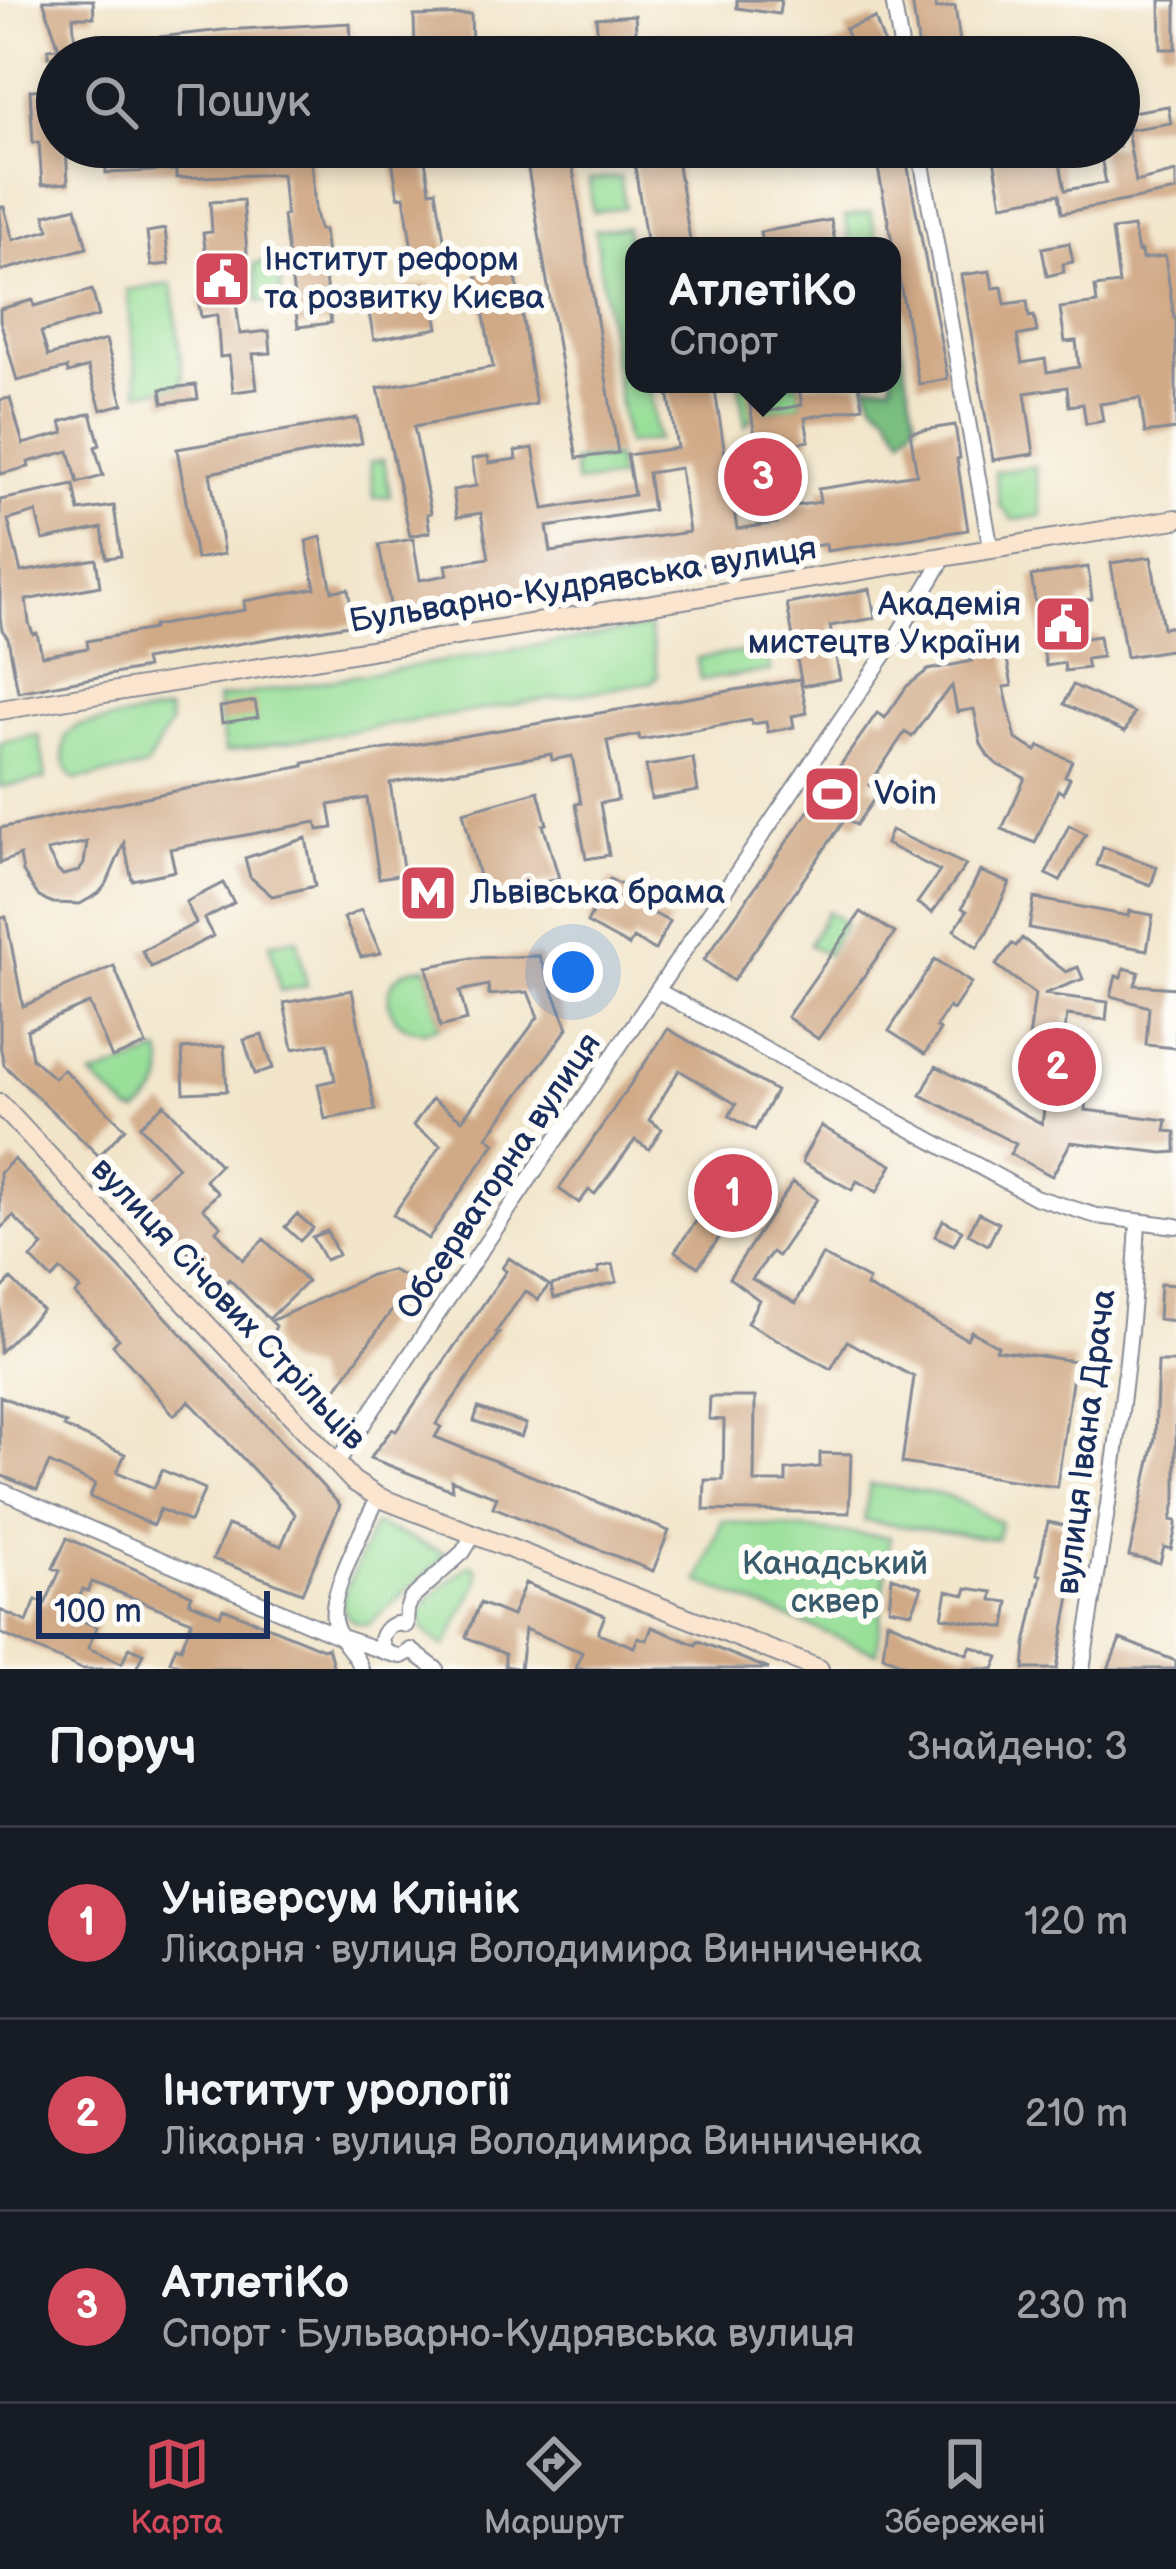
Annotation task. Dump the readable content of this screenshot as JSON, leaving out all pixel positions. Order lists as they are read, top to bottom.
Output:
{
  "streets": {
    "main road": ["Бульварно-Кудрявська вулиця", "вулиця Січових Стрільців"],
    "street": ["Обсерваторна вулиця", "вулиця Івана Драча"]
  },
  "crossings": [
    ["Бульварно-Кудрявська вулиця", "Обсерваторна вулиця"],
    ["Обсерваторна вулиця", "вулиця Січових Стрільців"]
  ],
  "parks": ["Канадський сквер"],
  "places": {
    "public building": ["Інститут реформ та розвитку Києва", "Академія мистецтв України"],
    "sports": ["Voin"],
    "metro station": ["Львівська брама"]
  },
  "scale_bar": "100 m",
  "page": {
    "search": "Пошук",
    "popup": ["АтлетіКо", "Спорт"],
    "pins": ["3", "2", "1"],
    "scale": "100 m",
    "heading": ["Поруч", "Знайдено: 3"],
    "list": [
      {
        "mark": "1",
        "name": "Універсум Клінік",
        "note": "Лікарня · вулиця Володимира Винниченка",
        "value": "120 m"
      },
      {
        "mark": "2",
        "name": "Інститут урології",
        "note": "Лікарня · вулиця Володимира Винниченка",
        "value": "210 m"
      },
      {
        "mark": "3",
        "name": "АтлетіКо",
        "note": "Спорт · Бульварно-Кудрявська вулиця",
        "value": "230 m"
      }
    ],
    "nav": ["Карта", "Маршрут", "Збережені"]
  }
}
